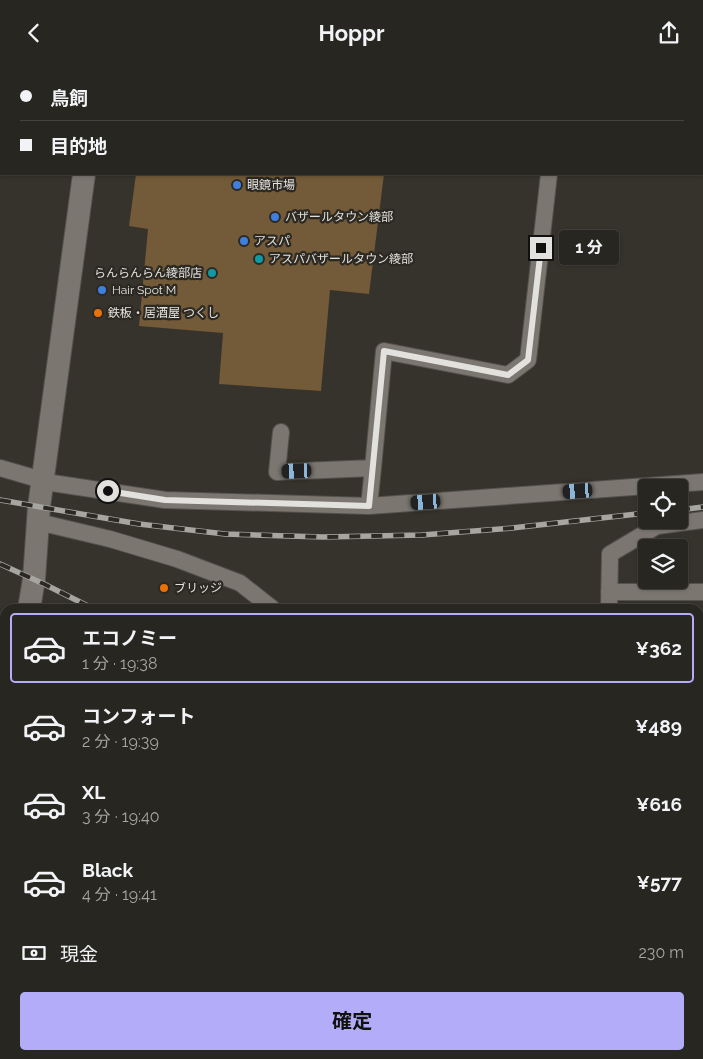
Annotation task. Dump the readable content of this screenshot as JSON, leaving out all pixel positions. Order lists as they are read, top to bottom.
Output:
{
  "places": [
    "眼鏡市場",
    "バザールタウン綾部",
    "アスパ",
    "アスパバザールタウン綾部",
    "らんらんらん綾部店",
    "Hair Spot M",
    "鉄板・居酒屋 つくし",
    "ブリッジ"
  ],
  "page": {
    "header": "Hoppr",
    "banner": ["鳥飼", "目的地"],
    "bubble": "1 分",
    "list": [
      {
        "name": "エコノミー",
        "note": "1 分 · 19:38",
        "value": "¥362"
      },
      {
        "name": "コンフォート",
        "note": "2 分 · 19:39",
        "value": "¥489"
      },
      {
        "name": "XL",
        "note": "3 分 · 19:40",
        "value": "¥616"
      },
      {
        "name": "Black",
        "note": "4 分 · 19:41",
        "value": "¥577"
      }
    ],
    "pay": ["現金", "230 m"],
    "buttons": "確定"
  }
}
